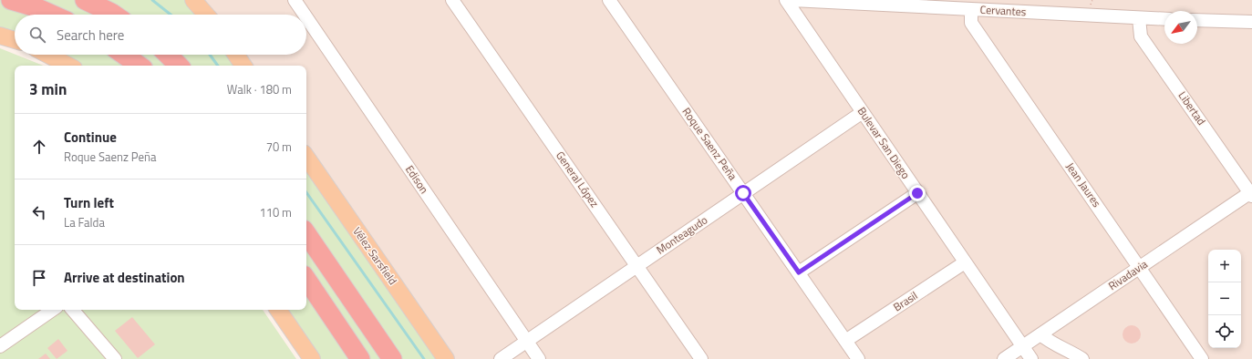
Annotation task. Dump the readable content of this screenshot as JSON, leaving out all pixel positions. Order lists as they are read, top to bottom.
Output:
{
  "streets": {
    "main road": ["Vélez Sarsfield"],
    "street": [
      "Cervantes",
      "Libertad",
      "Bulevar San Diego",
      "Roque Saenz Peña",
      "Edison",
      "General López",
      "Jean Jaures",
      "Monteagudo",
      "Rivadavia",
      "Brasil"
    ]
  },
  "crossings": [
    ["Cervantes", "Libertad"],
    ["Cervantes", "Jean Jaures"],
    ["Libertad", "Rivadavia"],
    ["Bulevar San Diego", "Monteagudo"],
    ["Bulevar San Diego", "Rivadavia"],
    ["Bulevar San Diego", "Brasil"],
    ["Roque Saenz Peña", "Monteagudo"],
    ["Roque Saenz Peña", "Brasil"],
    ["Edison", "Monteagudo"],
    ["General López", "Monteagudo"],
    ["Jean Jaures", "Rivadavia"]
  ],
  "north": "bottom left",
  "page": {
    "search": "Search here",
    "heading": ["3 min", "Walk · 180 m"],
    "list": [
      ["Continue", "Roque Saenz Peña", "70 m"],
      ["Turn left", "La Falda", "110 m"],
      "Arrive at destination"
    ],
    "map_buttons": ["+", "−"]
  }
}
